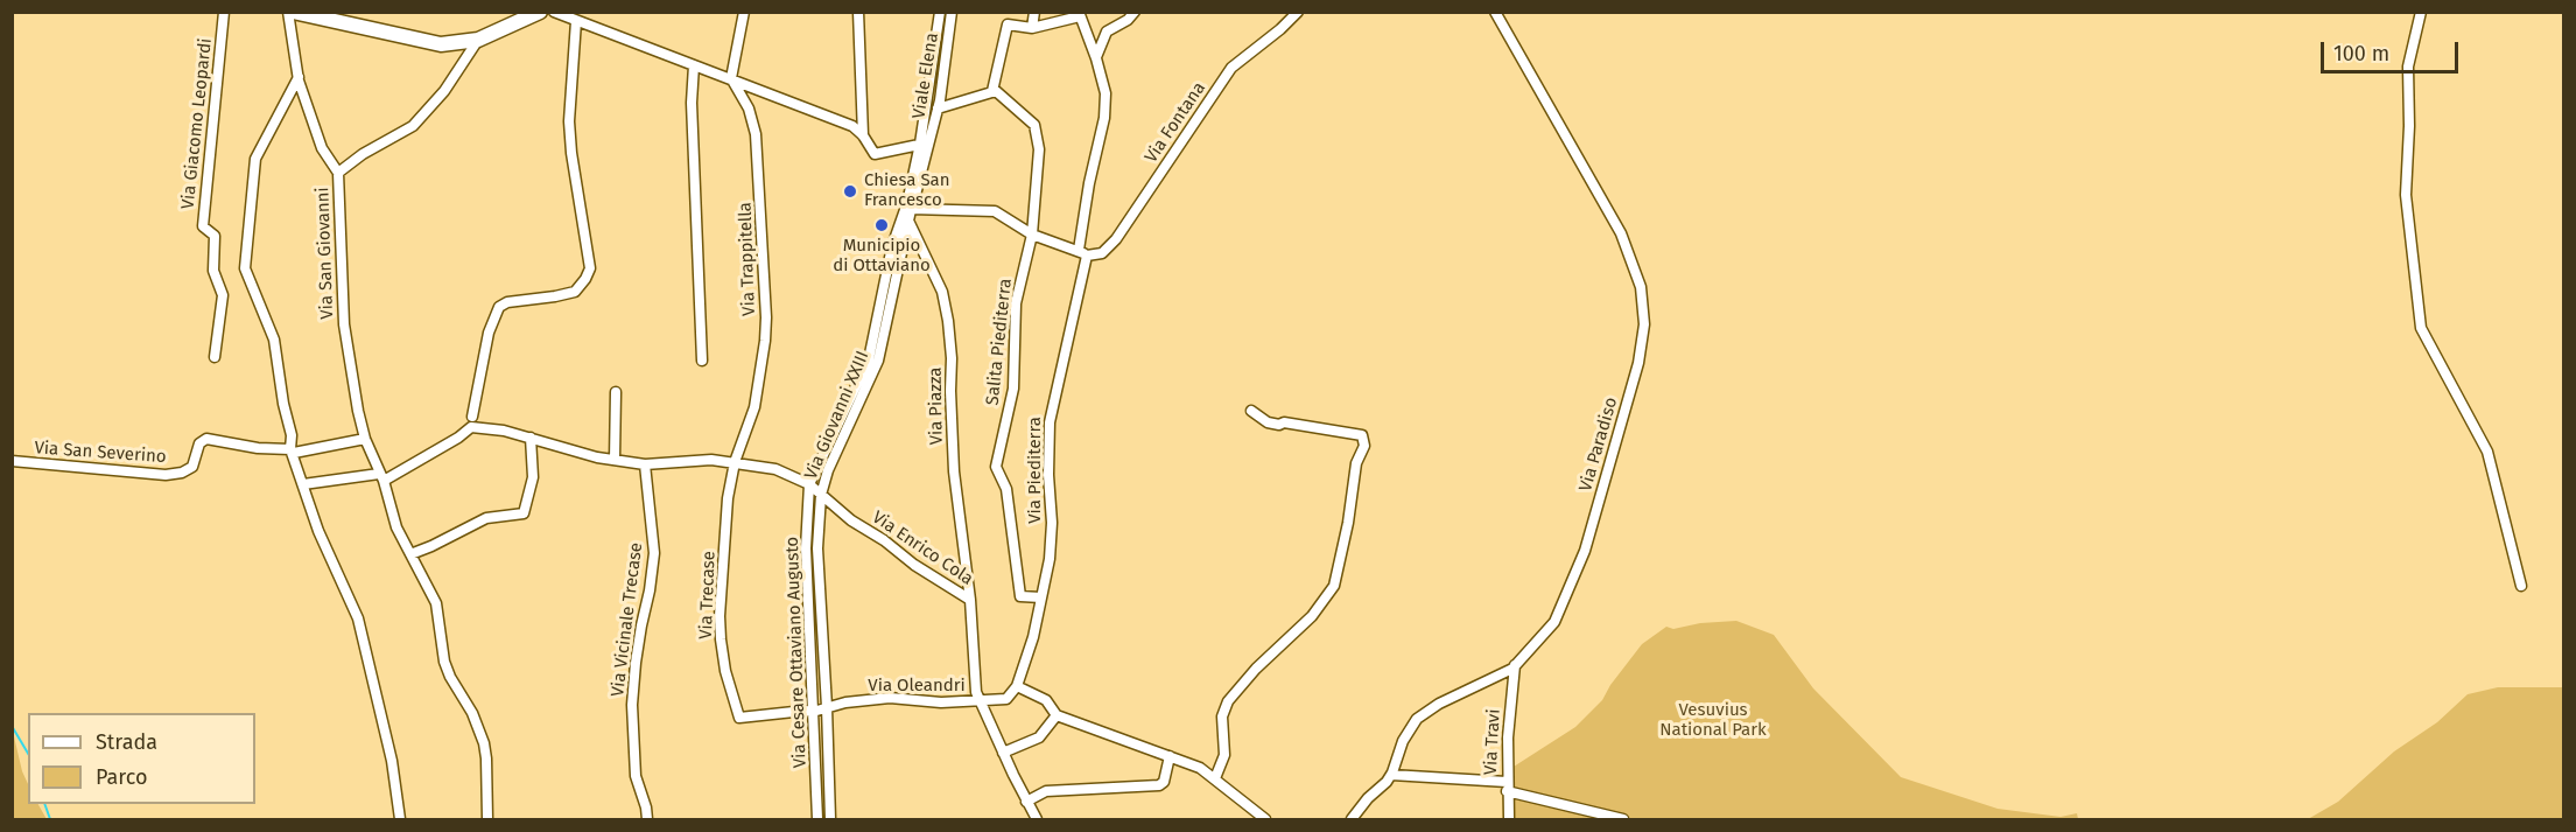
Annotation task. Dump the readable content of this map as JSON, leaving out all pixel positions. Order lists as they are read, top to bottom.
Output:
{
  "streets": {
    "street": [
      "Viale Elena",
      "Via Fontana",
      "Via Giacomo Leopardi",
      "Via San Giovanni",
      "Via Trappitella",
      "Salita Piediterra",
      "Via Piazza",
      "Via Giovanni XXIII",
      "Via Paradiso",
      "Via San Severino",
      "Via Piediterra",
      "Via Enrico Cola",
      "Via Trecase",
      "Via Vicinale Trecase",
      "Via Cesare Ottaviano Augusto",
      "Via Oleandri",
      "Via Travi"
    ]
  },
  "crossings": [
    ["Viale Elena", "Via Giovanni XXIII"],
    ["Via Fontana", "Via Piediterra"],
    ["Via San Giovanni", "Via Enrico Cola"],
    ["Via Trappitella", "Via Trecase"],
    ["Salita Piediterra", "Via Piediterra"],
    ["Via Piazza", "Via Giovanni XXIII"],
    ["Via Piazza", "Via Enrico Cola"],
    ["Via Giovanni XXIII", "Via Enrico Cola"],
    ["Via Giovanni XXIII", "Via Cesare Ottaviano Augusto"],
    ["Via Paradiso", "Via Travi"],
    ["Via Piediterra", "Via Oleandri"],
    ["Via Enrico Cola", "Via Trecase"],
    ["Via Enrico Cola", "Via Vicinale Trecase"],
    ["Via Enrico Cola", "Via Cesare Ottaviano Augusto"],
    ["Via Enrico Cola", "Via Oleandri"],
    ["Via Trecase", "Via Cesare Ottaviano Augusto"],
    ["Via Trecase", "Via Oleandri"],
    ["Via Cesare Ottaviano Augusto", "Via Oleandri"]
  ],
  "parks": ["Vesuvius National Park"],
  "places": ["Chiesa San Francesco", "Municipio di Ottaviano"],
  "legend": ["Strada", "Parco"],
  "scale_bar": "100 m"
}
